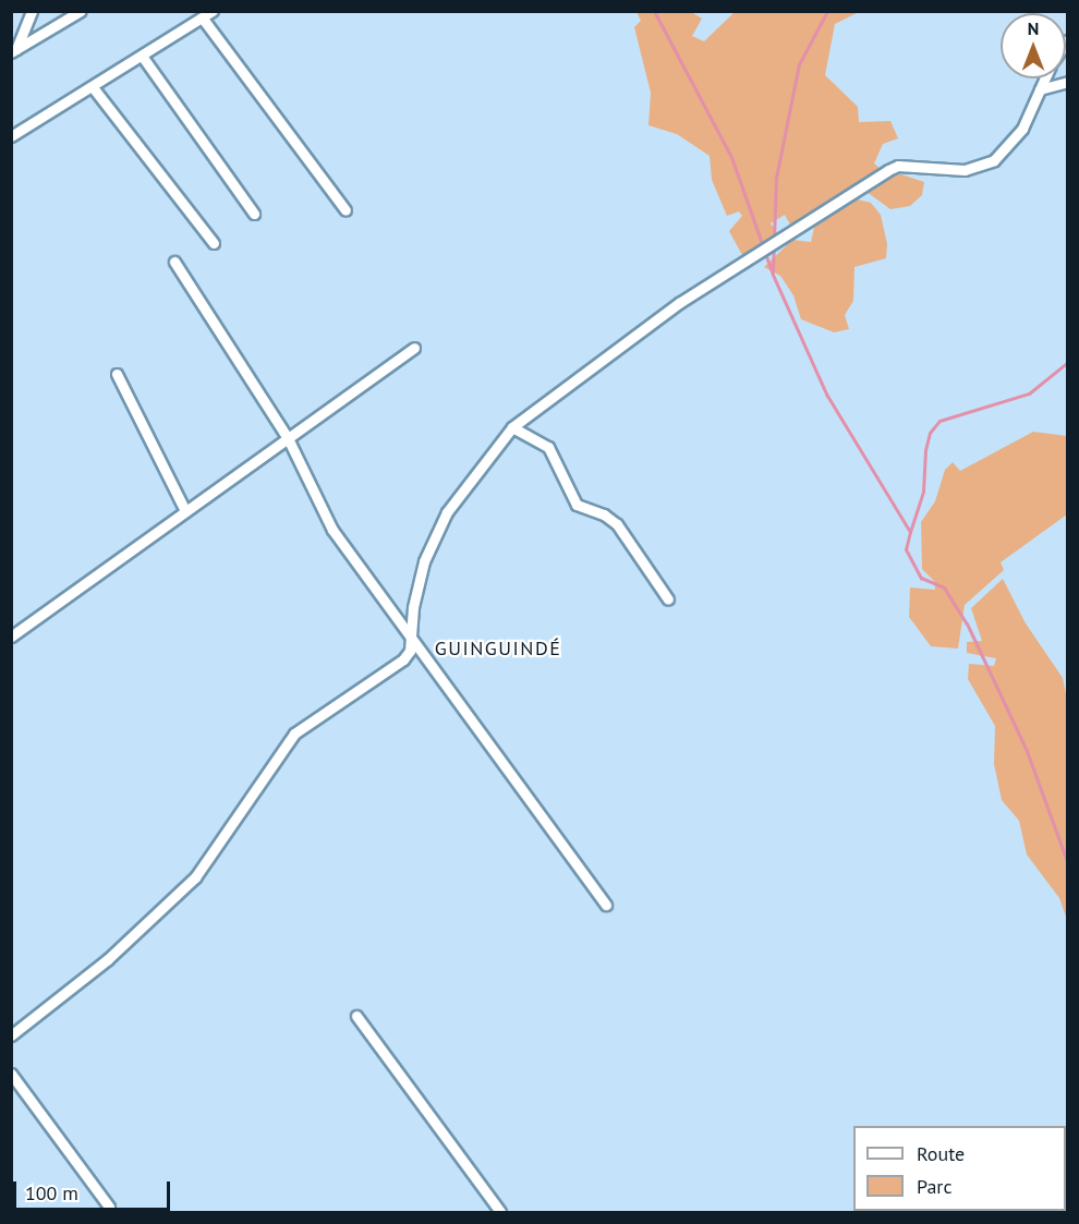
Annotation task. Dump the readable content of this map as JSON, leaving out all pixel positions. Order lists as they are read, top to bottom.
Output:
{
  "districts": ["GUINGUINDÉ"],
  "legend": ["Route", "Parc"],
  "scale_bar": "100 m",
  "north": "top"
}
